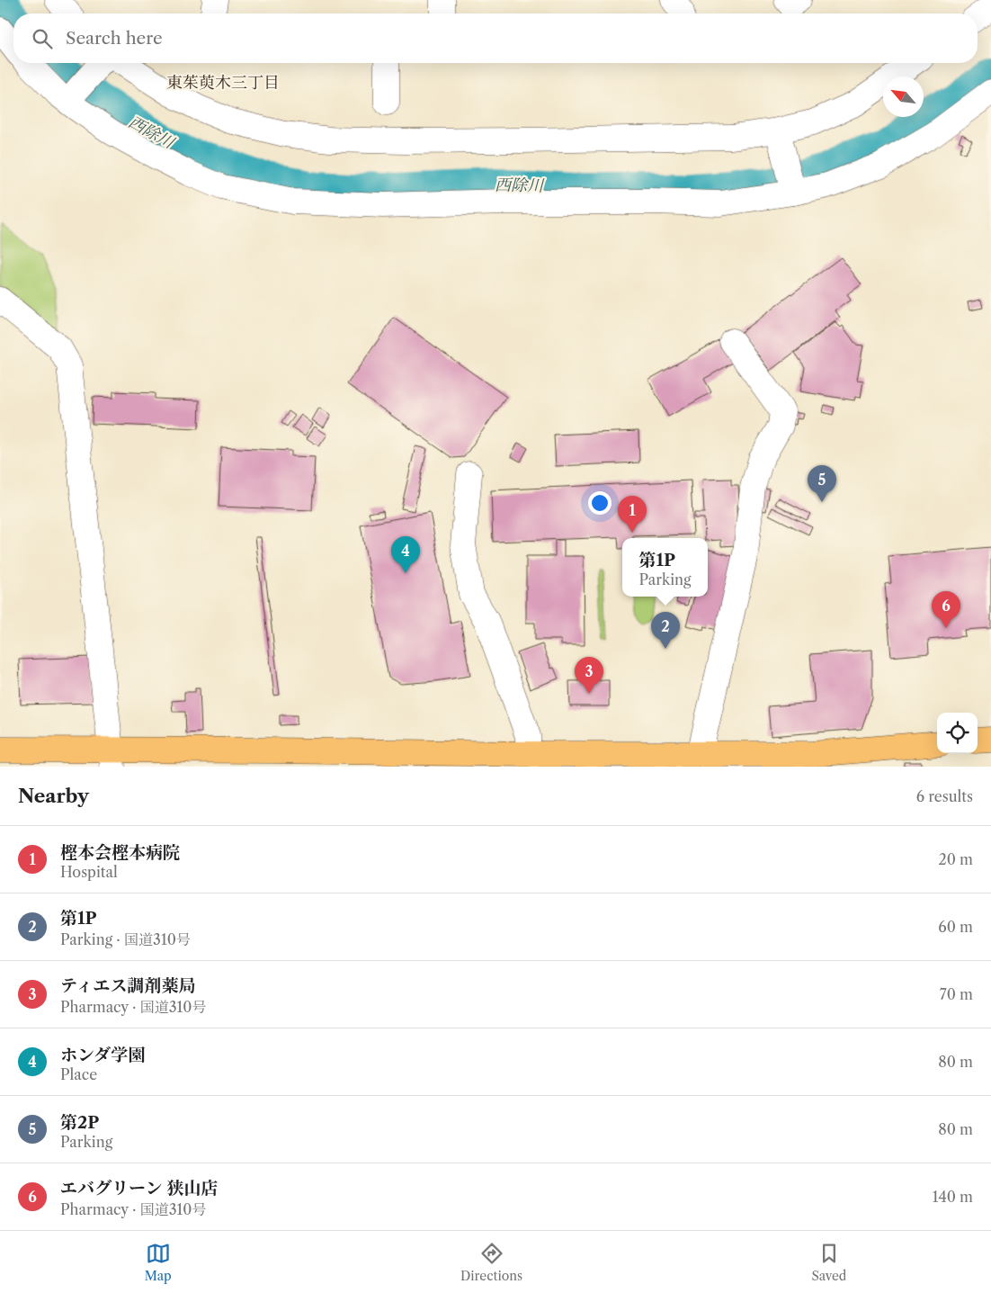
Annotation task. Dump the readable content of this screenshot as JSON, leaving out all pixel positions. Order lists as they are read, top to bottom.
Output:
{
  "districts": ["東茱萸木三丁目"],
  "water": ["西除川"],
  "north": "top left",
  "page": {
    "search": "Search here",
    "pins": [
      "5",
      "1",
      "4",
      "6",
      "2",
      "3"
    ],
    "popup": ["第1P", "Parking"],
    "heading": ["Nearby", "6 results"],
    "list": [
      {
        "mark": "1",
        "name": "樫本会樫本病院",
        "note": "Hospital",
        "value": "20 m"
      },
      {
        "mark": "2",
        "name": "第1P",
        "note": "Parking · 国道310号",
        "value": "60 m"
      },
      {
        "mark": "3",
        "name": "ティエス調剤薬局",
        "note": "Pharmacy · 国道310号",
        "value": "70 m"
      },
      {
        "mark": "4",
        "name": "ホンダ学園",
        "note": "Place",
        "value": "80 m"
      },
      {
        "mark": "5",
        "name": "第2P",
        "note": "Parking",
        "value": "80 m"
      },
      {
        "mark": "6",
        "name": "エバグリーン 狭山店",
        "note": "Pharmacy · 国道310号",
        "value": "140 m"
      }
    ],
    "nav": ["Map", "Directions", "Saved"]
  }
}
